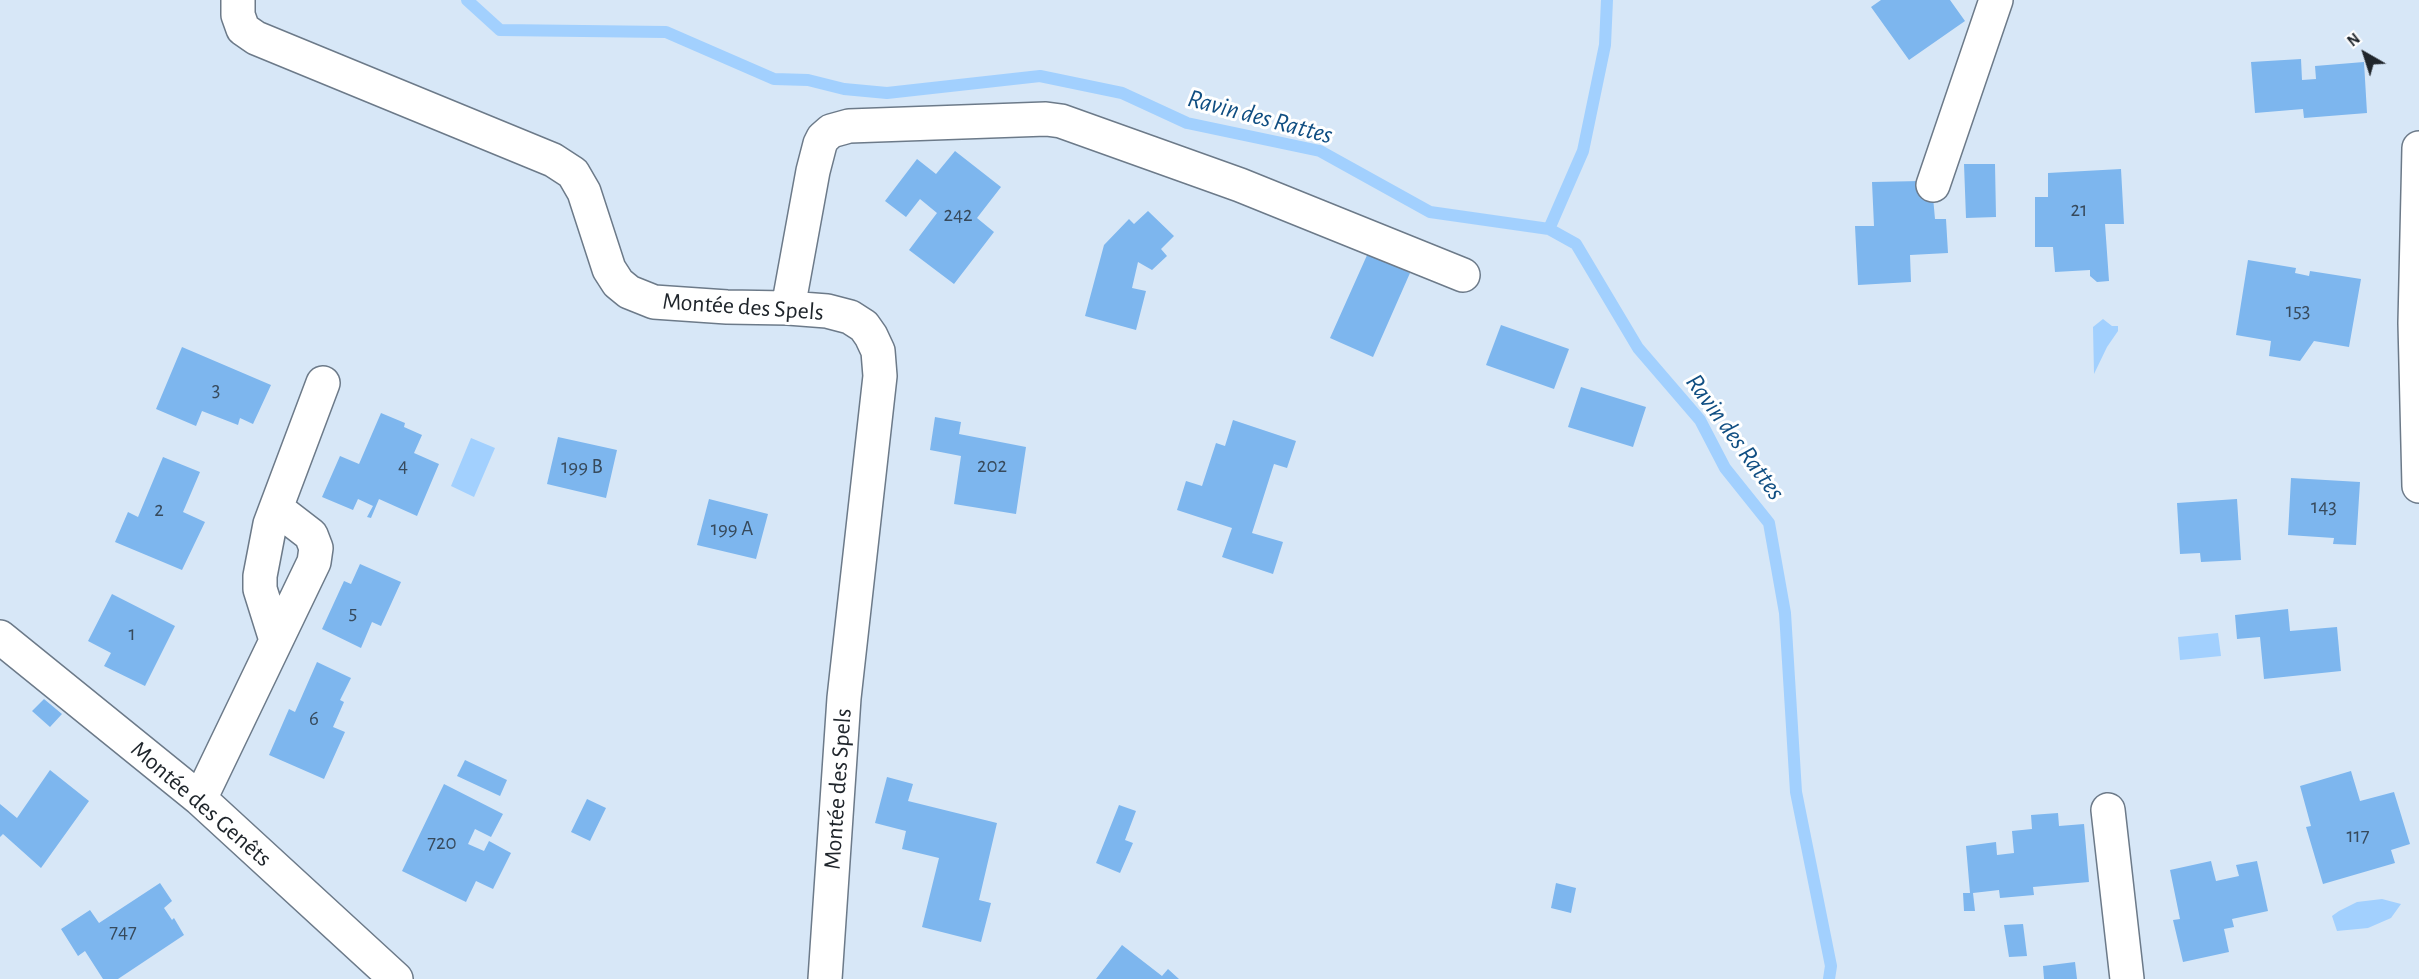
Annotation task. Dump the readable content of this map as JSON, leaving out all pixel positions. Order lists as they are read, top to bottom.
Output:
{
  "streets": {
    "street": ["Montée des Spels", "Montée des Genêts"]
  },
  "water": ["Ravin des Rattes"],
  "house_numbers": [
    "21",
    "242",
    "153",
    "3",
    "4",
    "202",
    "199 B",
    "143",
    "2",
    "199 A",
    "5",
    "1",
    "6",
    "117",
    "720",
    "747"
  ],
  "north": "top left"
}
